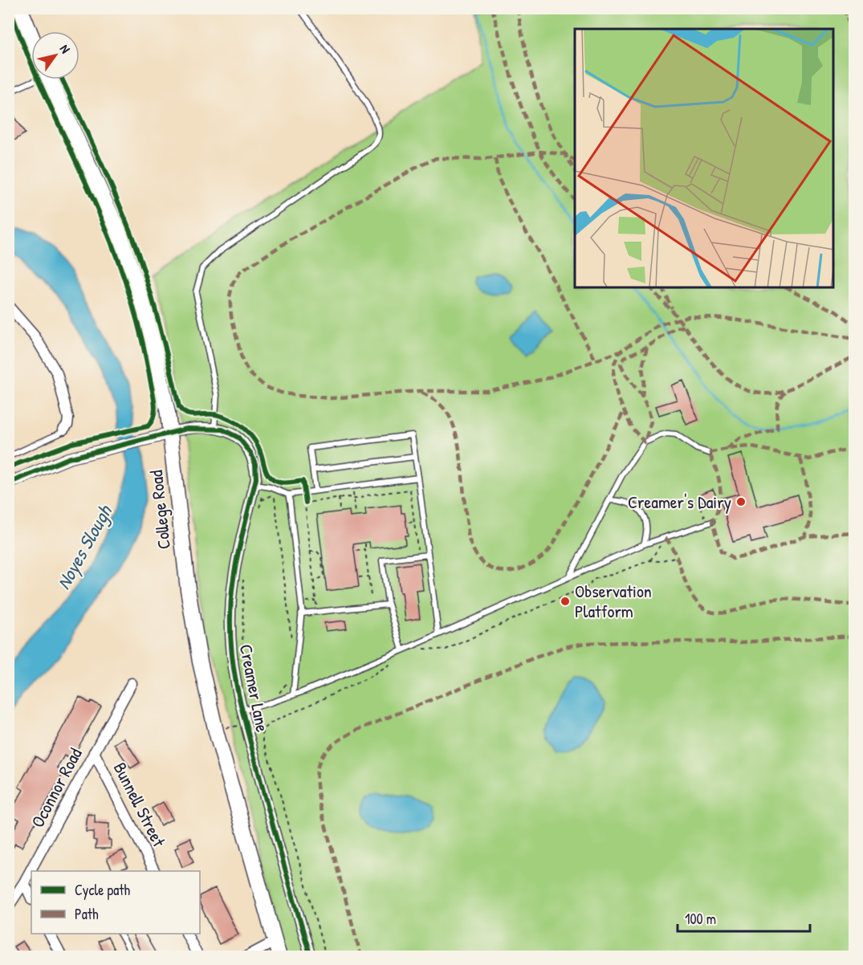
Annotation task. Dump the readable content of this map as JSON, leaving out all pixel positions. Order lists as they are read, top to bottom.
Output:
{
  "streets": {
    "main road": ["College Road"],
    "street": ["Creamer Lane", "Oconnor Road", "Bunnell Street"]
  },
  "crossings": [
    ["College Road", "Creamer Lane"],
    ["Oconnor Road", "Bunnell Street"]
  ],
  "water": ["Noyes Slough"],
  "places": ["Creamer's Dairy", "Observation Platform"],
  "legend": ["Cycle path", "Path"],
  "scale_bar": "100 m",
  "north": "top right"
}
